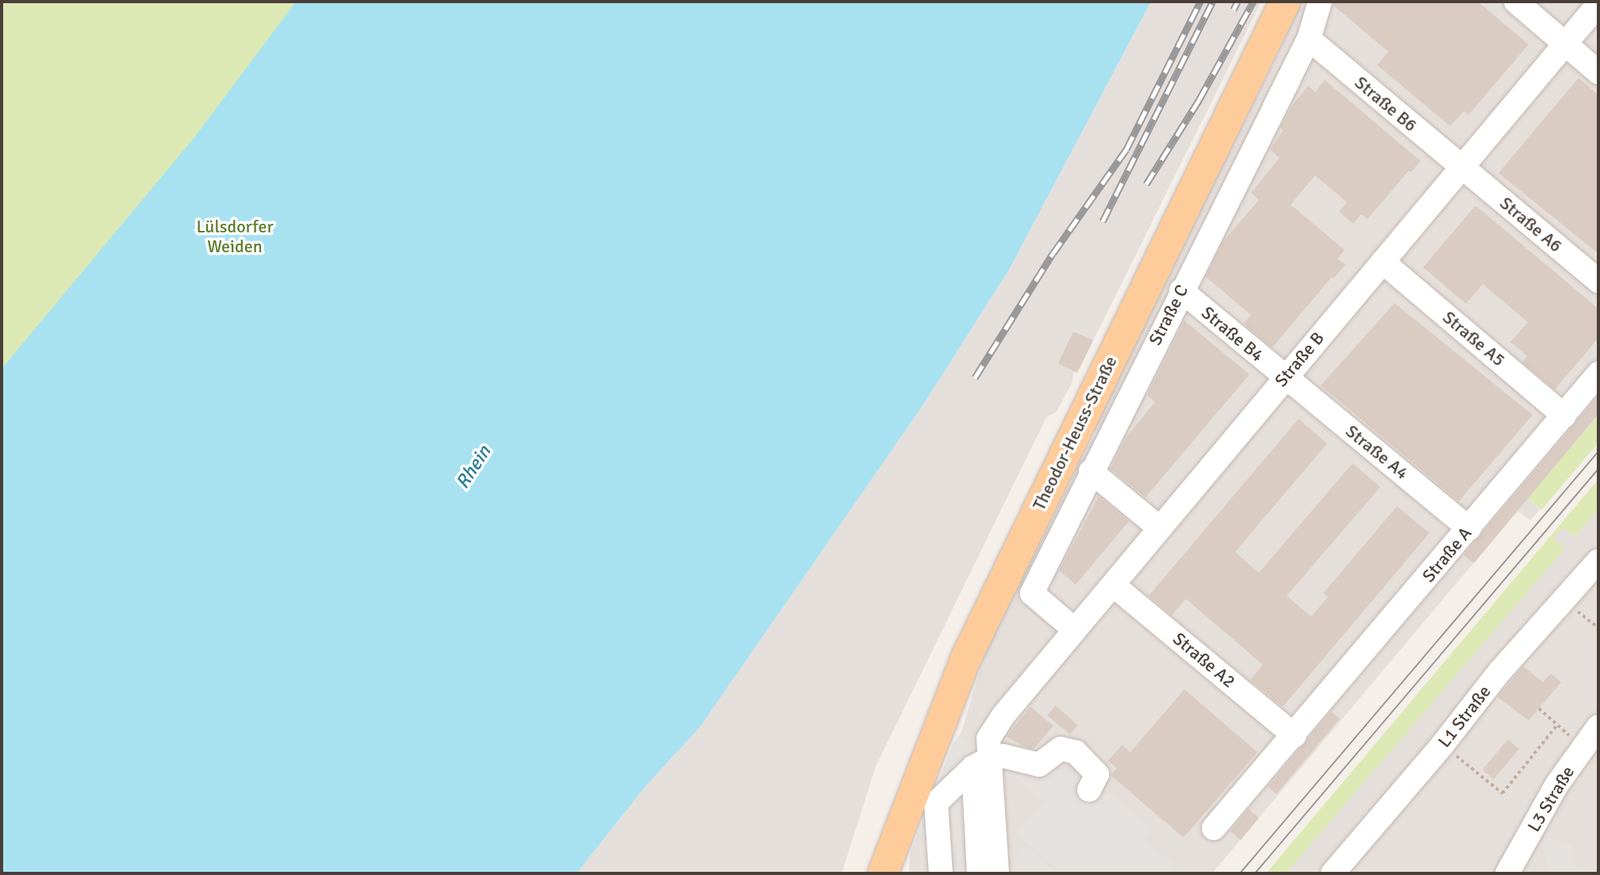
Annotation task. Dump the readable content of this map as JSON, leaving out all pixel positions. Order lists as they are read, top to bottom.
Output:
{
  "streets": {
    "main road": ["Theodor-Heuss-Straße"],
    "lane": [
      "Straße B6",
      "Straße A6",
      "Straße C",
      "Straße B4",
      "Straße A5",
      "Straße B",
      "Straße A4",
      "Straße A",
      "Straße A2",
      "L1 Straße",
      "L3 Straße"
    ]
  },
  "crossings": [
    ["Straße B6", "Straße A6"],
    ["Straße B6", "Straße C"],
    ["Straße B6", "Straße B"],
    ["Straße A6", "Straße B"],
    ["Straße C", "Straße B4"],
    ["Straße C", "Straße B"],
    ["Straße B4", "Straße B"],
    ["Straße B4", "Straße A4"],
    ["Straße A5", "Straße B"],
    ["Straße A5", "Straße A"],
    ["Straße B", "Straße A4"],
    ["Straße B", "Straße A2"],
    ["Straße A4", "Straße A"],
    ["Straße A", "Straße A2"]
  ],
  "water": ["Rhein"],
  "parks": ["Lülsdorfer Weiden"]
}
